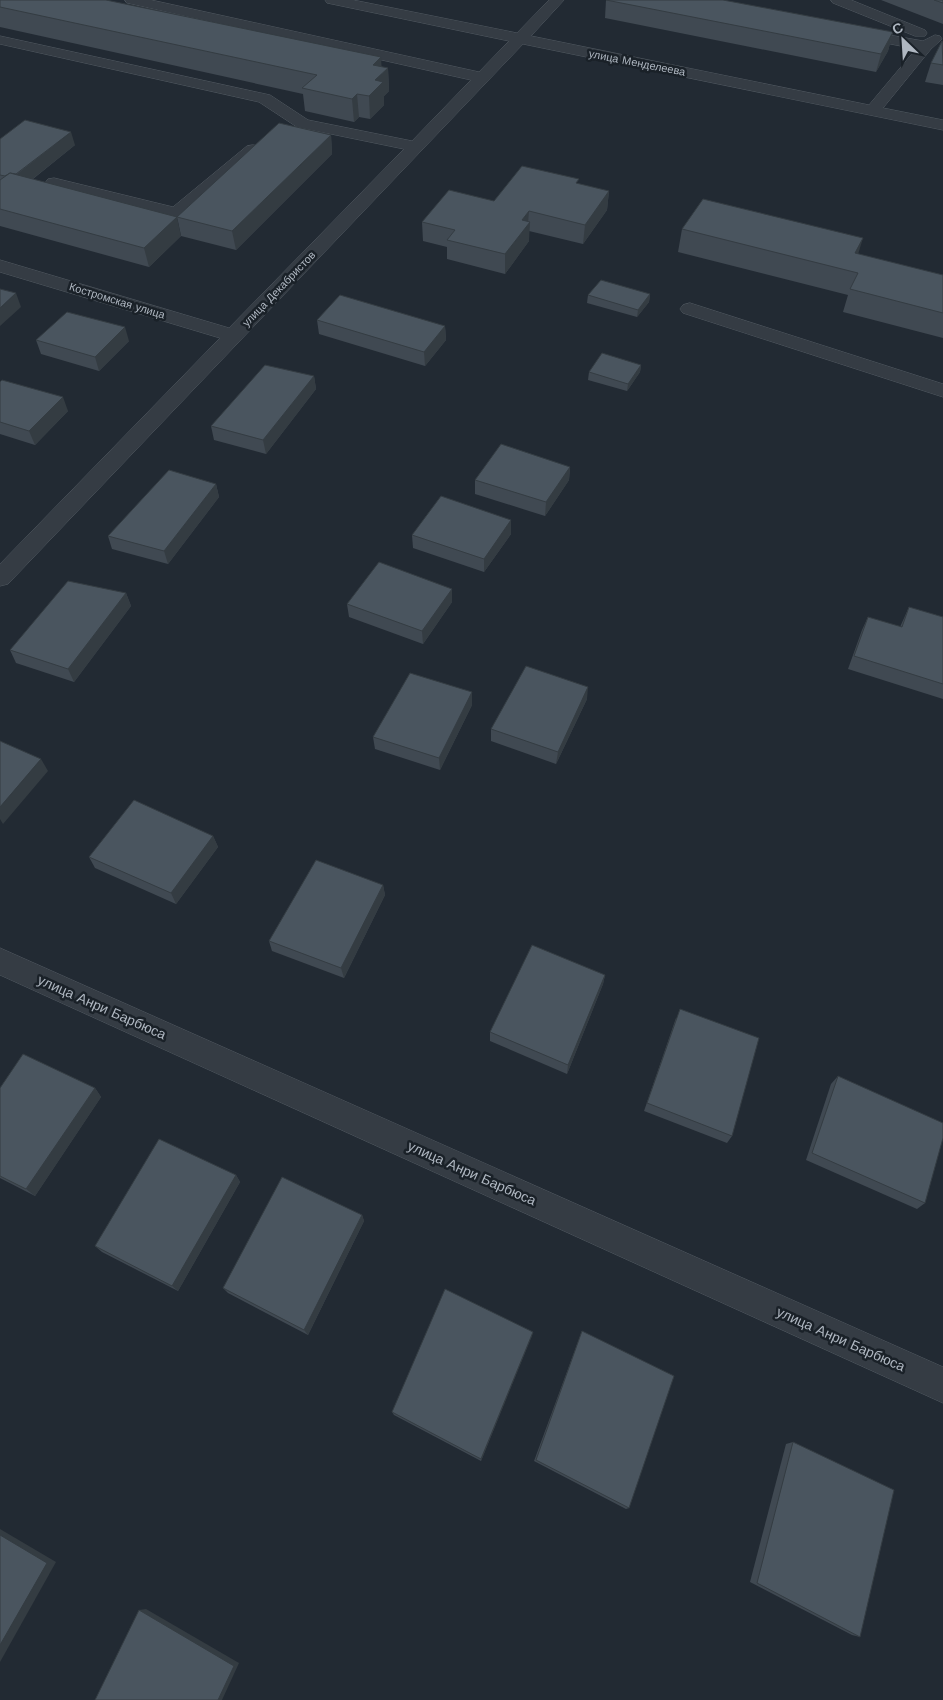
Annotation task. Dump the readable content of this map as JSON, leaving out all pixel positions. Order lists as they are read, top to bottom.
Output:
{
  "streets": {
    "street": [
      "улица Менделеева",
      "улица Декабристов",
      "Костромская улица",
      "улица Анри Барбюса"
    ]
  },
  "crossings": [
    ["улица Менделеева", "улица Декабристов"],
    ["улица Декабристов", "Костромская улица"]
  ],
  "north": "top left"
}
